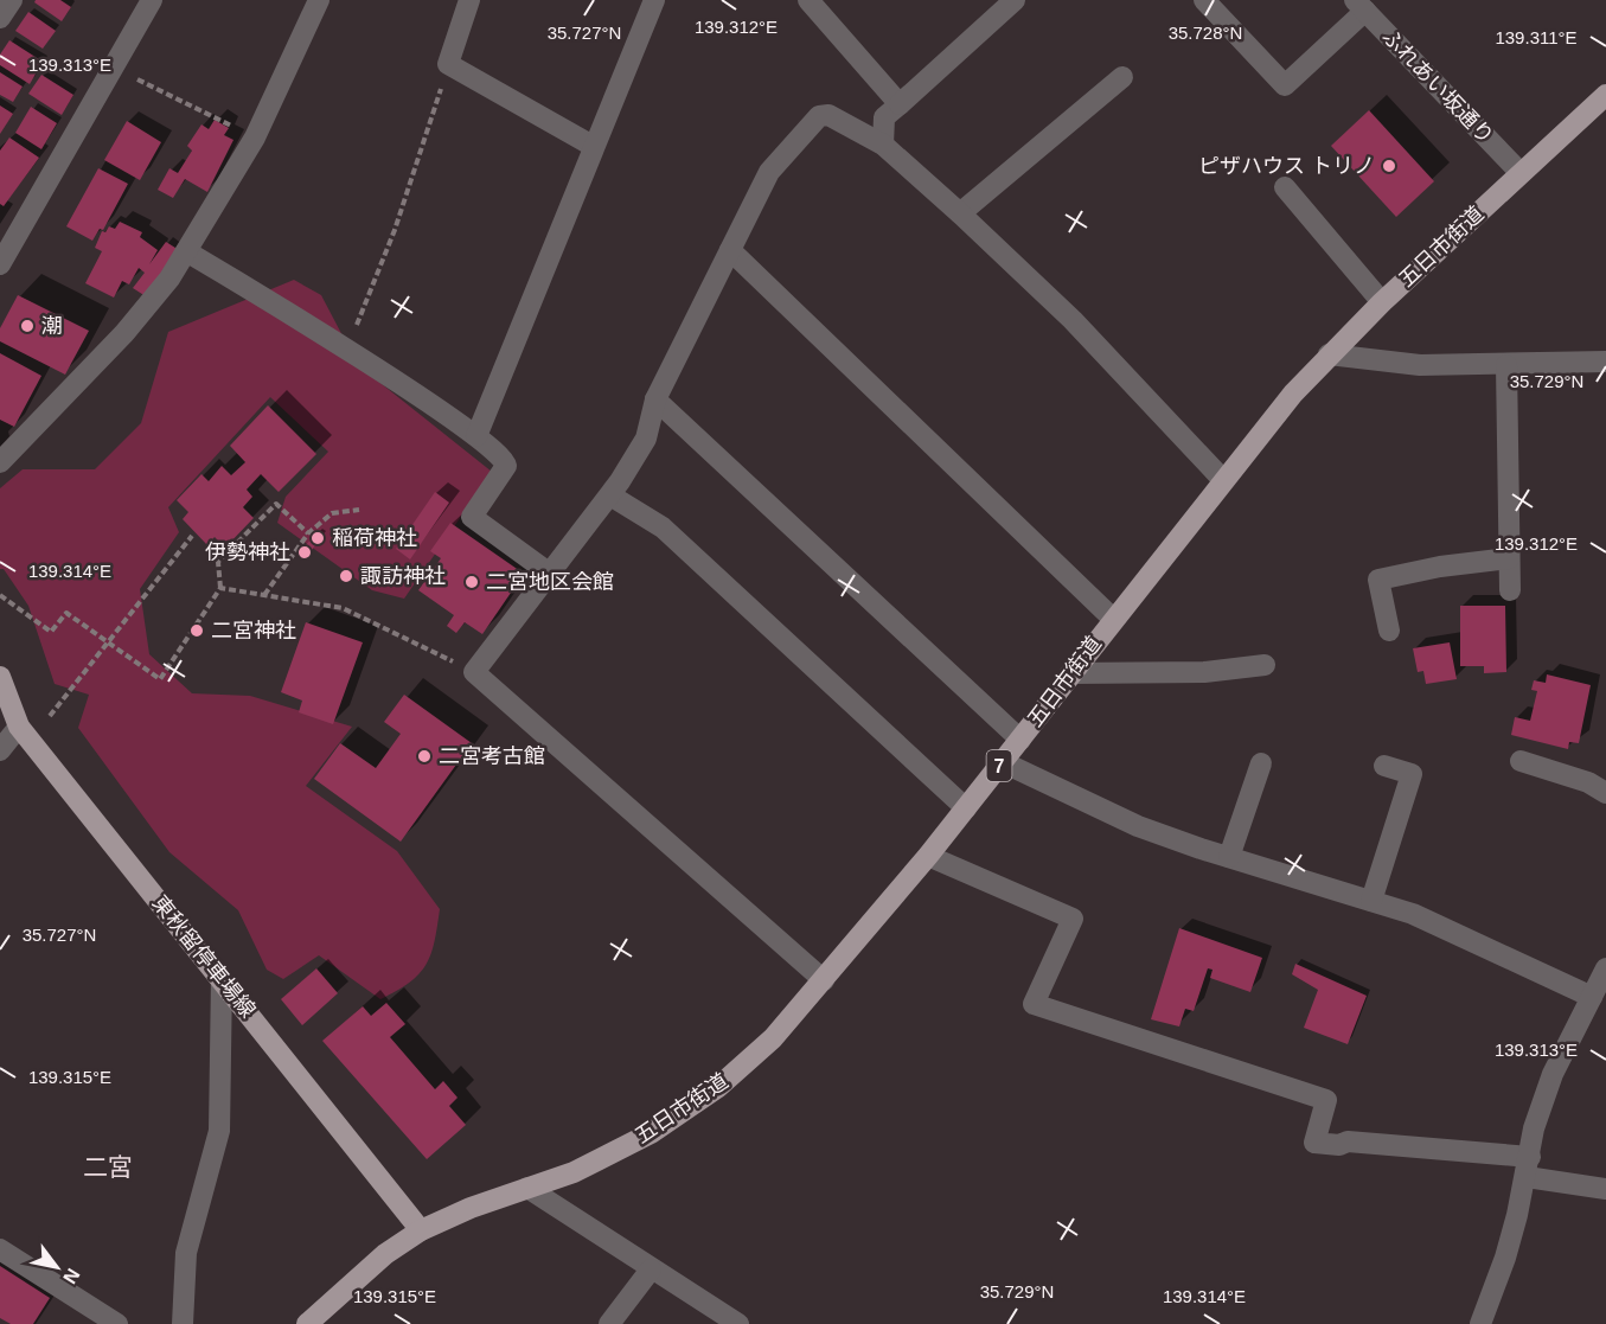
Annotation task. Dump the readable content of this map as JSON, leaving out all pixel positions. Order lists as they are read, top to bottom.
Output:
{
  "streets": {
    "main road": ["五日市街道", "7", "東秋留停車場線"],
    "street": ["ふれあい坂通り"]
  },
  "crossings": [
    ["ふれあい坂通り", "五日市街道"],
    ["五日市街道", "東秋留停車場線"]
  ],
  "districts": ["二宮"],
  "places": [
    "ピザハウス トリノ",
    "潮",
    "稲荷神社",
    "伊勢神社",
    "諏訪神社",
    "二宮地区会館",
    "二宮神社",
    "二宮考古館"
  ],
  "north": "bottom right",
  "coordinates": [
    "139.312°E",
    "35.727°N",
    "35.728°N",
    "139.311°E",
    "139.313°E",
    "35.729°N",
    "139.314°E",
    "139.315°E"
  ]
}
